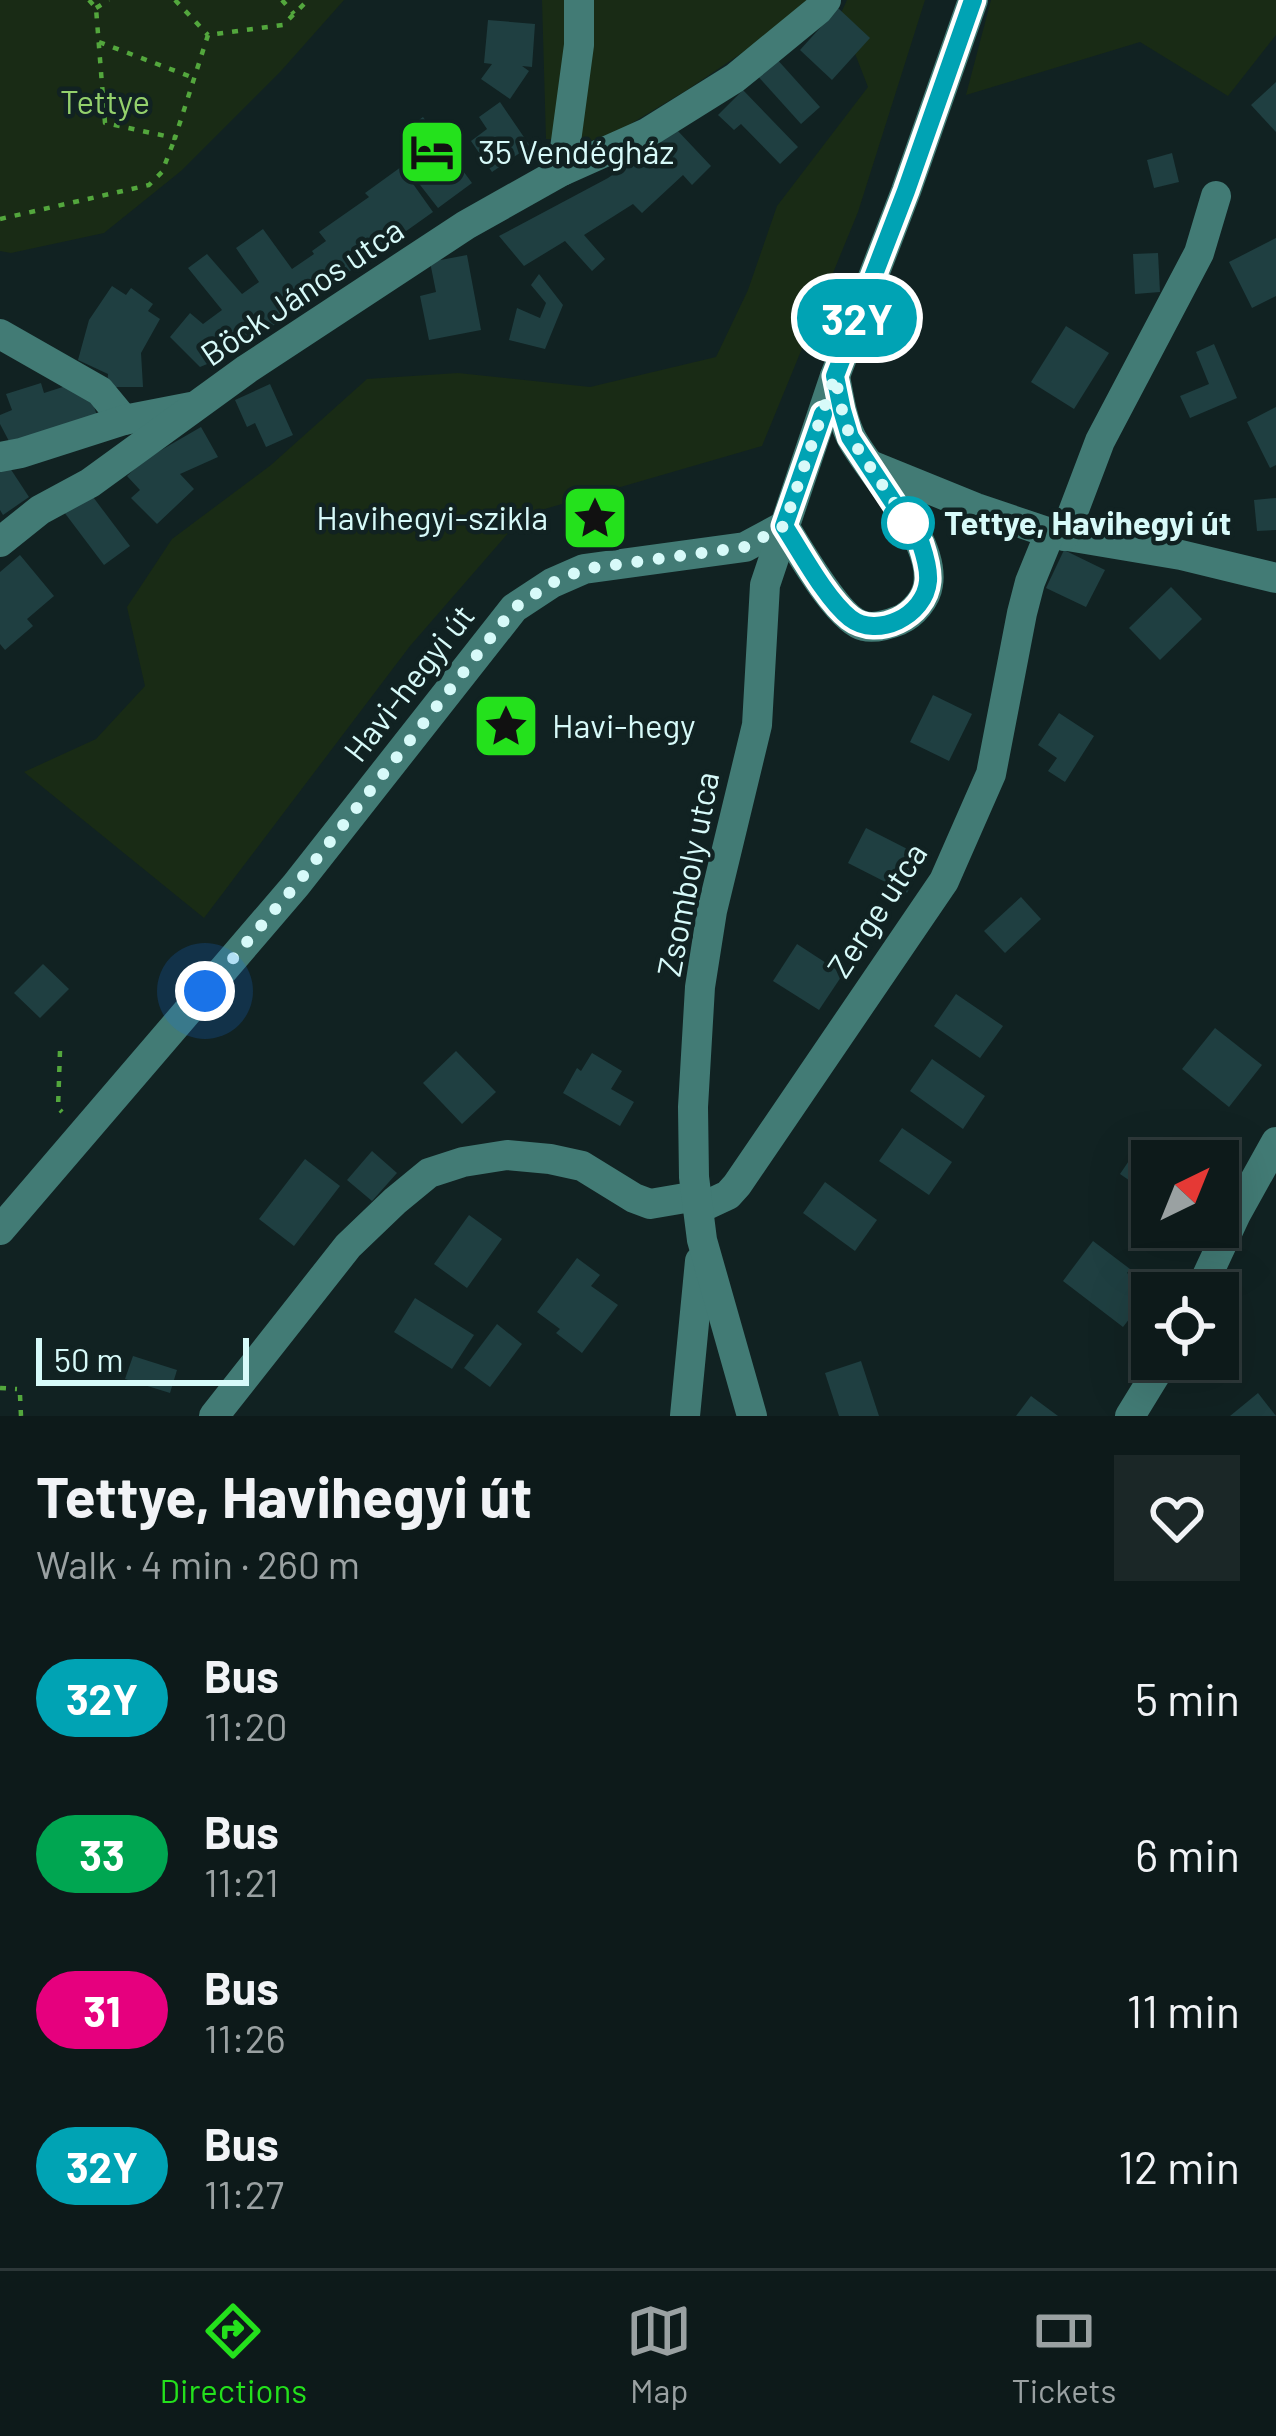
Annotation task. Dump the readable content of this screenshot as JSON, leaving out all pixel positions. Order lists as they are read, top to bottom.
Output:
{
  "streets": {
    "street": [
      "Böck János utca",
      "Havi-hegyi út",
      "Zsomboly utca",
      "Zerge utca"
    ]
  },
  "crossings": [
    ["Havi-hegyi út", "Zsomboly utca"],
    ["Zsomboly utca", "Zerge utca"]
  ],
  "parks": ["Tettye"],
  "places": {
    "hotel": ["35 Vendégház"],
    "place": ["Havihegyi-szikla", "Havi-hegy"],
    "other": ["Tettye, Havihegyi út"]
  },
  "lines": ["bus line 32Y"],
  "scale_bar": "50 m",
  "north": "top right",
  "page": {
    "on_map": "32Y",
    "scale": "50 m",
    "heading": ["Tettye, Havihegyi út", "Walk · 4 min · 260 m"],
    "list": [
      {
        "mark": "32Y",
        "name": "Bus",
        "note": "11:20",
        "value": "5 min"
      },
      {
        "mark": "33",
        "name": "Bus",
        "note": "11:21",
        "value": "6 min"
      },
      {
        "mark": "31",
        "name": "Bus",
        "note": "11:26",
        "value": "11 min"
      },
      {
        "mark": "32Y",
        "name": "Bus",
        "note": "11:27",
        "value": "12 min"
      }
    ],
    "tabs": ["Directions", "Map", "Tickets"]
  }
}
